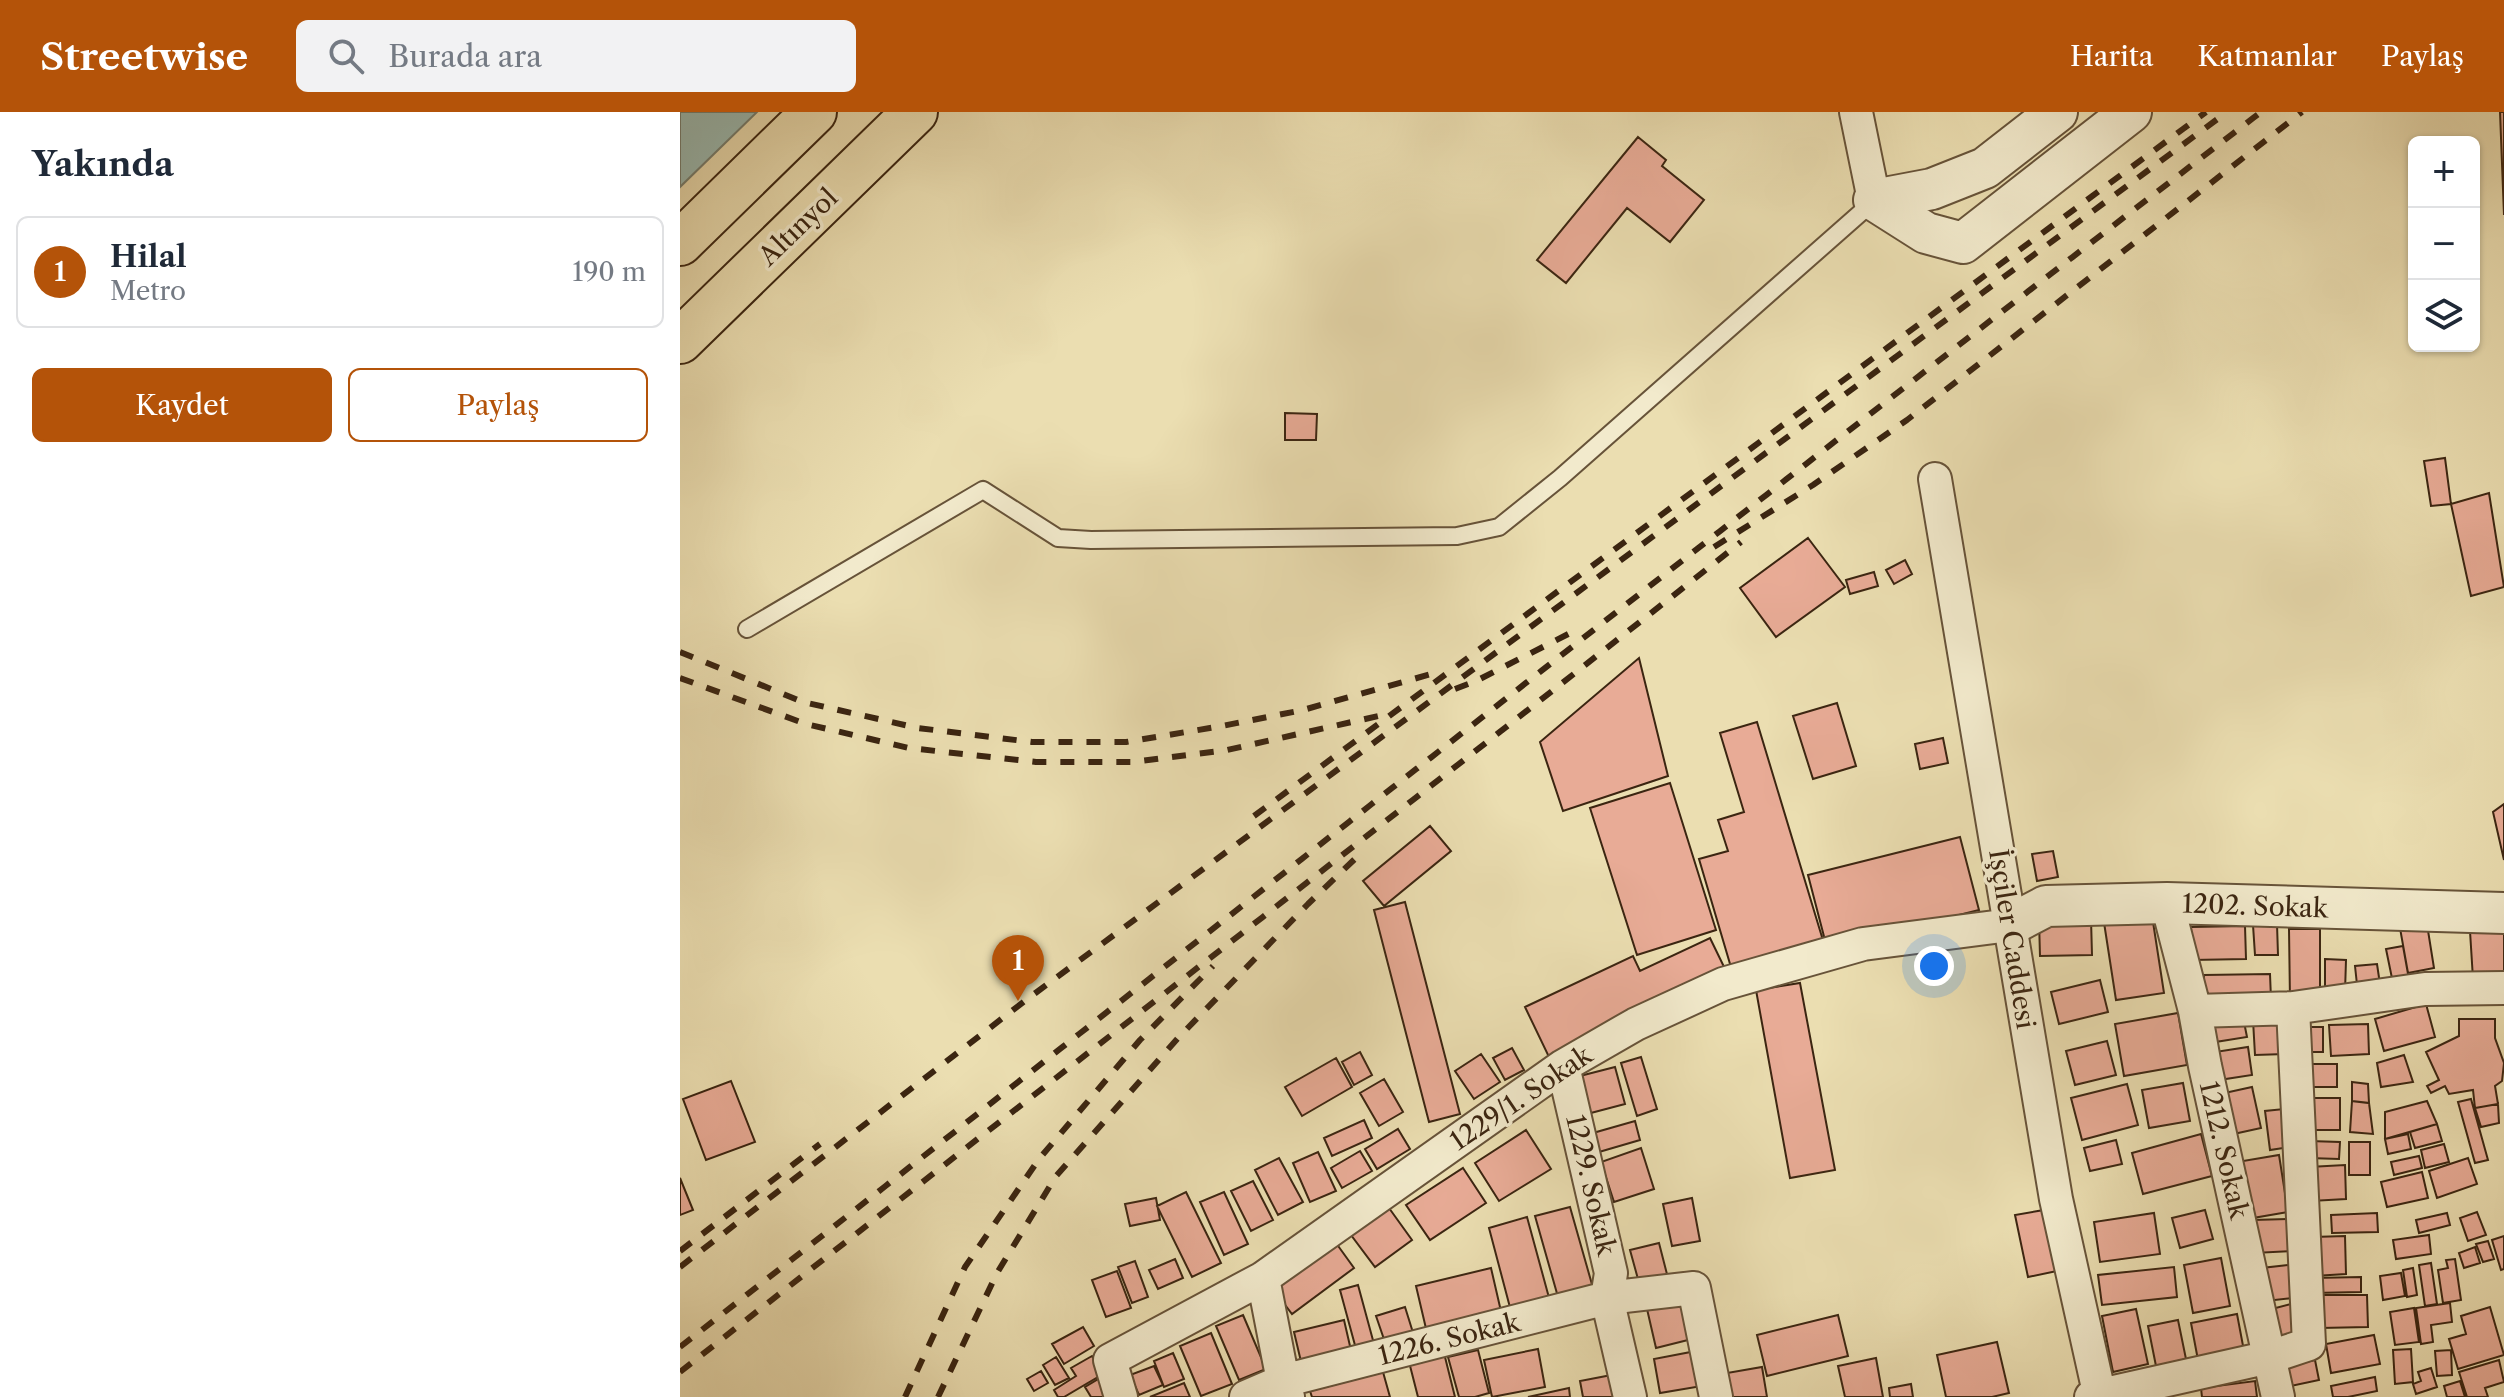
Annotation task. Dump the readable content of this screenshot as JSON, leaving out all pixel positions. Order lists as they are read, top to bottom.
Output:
{
  "streets": {
    "highway": ["Altınyol"],
    "street": [
      "1202. Sokak",
      "İşçiler Caddesi",
      "1229/1. Sokak",
      "1212. Sokak",
      "1229. Sokak",
      "1226. Sokak"
    ]
  },
  "crossings": [
    ["1202. Sokak", "İşçiler Caddesi"],
    ["1202. Sokak", "1229/1. Sokak"],
    ["1202. Sokak", "1212. Sokak"],
    ["İşçiler Caddesi", "1229/1. Sokak"],
    ["1229/1. Sokak", "1229. Sokak"],
    ["1229. Sokak", "1226. Sokak"]
  ],
  "page": {
    "header": "Streetwise",
    "search": "Burada ara",
    "nav": ["Harita", "Katmanlar", "Paylaş"],
    "heading": "Yakında",
    "map_buttons": ["+", "−"],
    "list": [
      {
        "mark": "1",
        "name": "Hilal",
        "note": "Metro",
        "value": "190 m"
      }
    ],
    "buttons": ["Kaydet", "Paylaş"],
    "pins": "1"
  }
}
